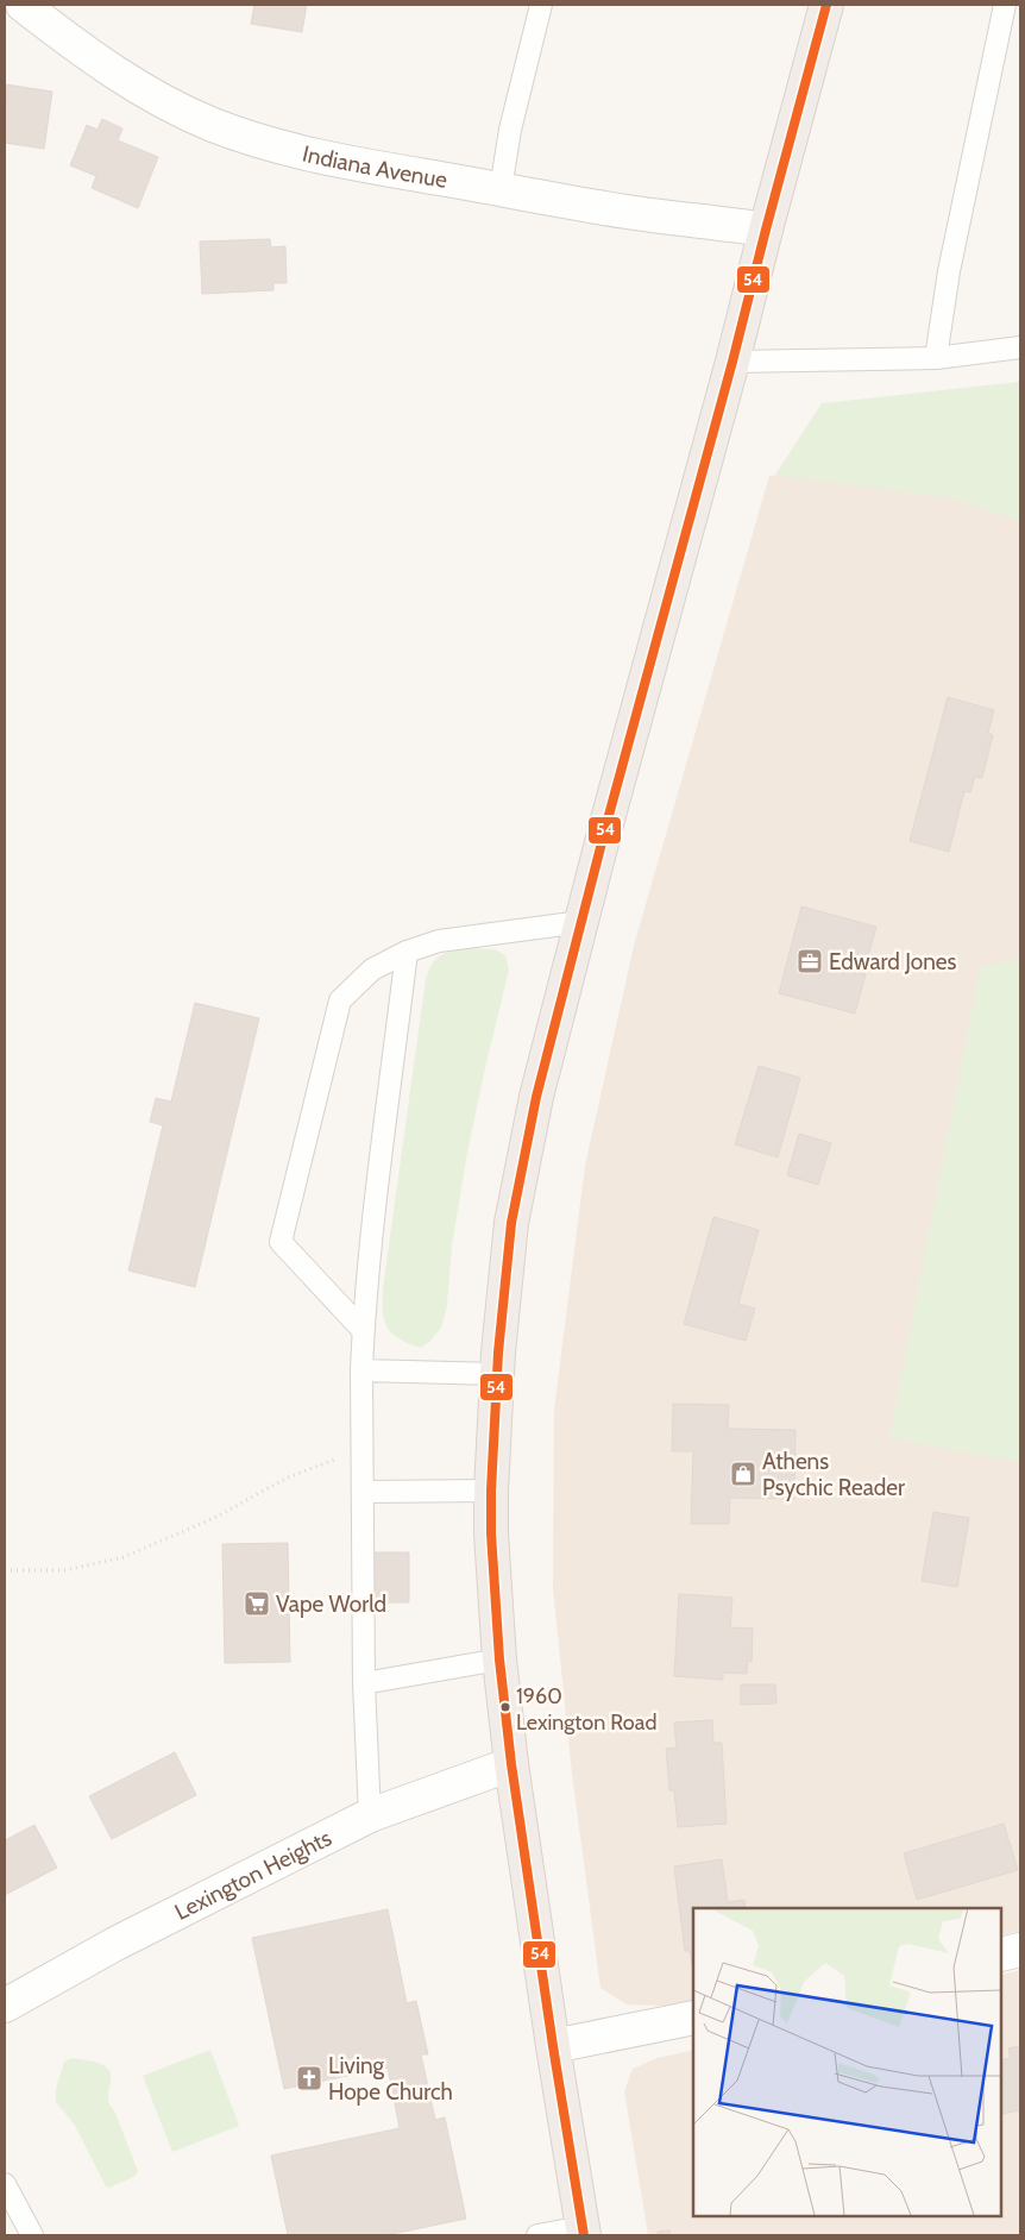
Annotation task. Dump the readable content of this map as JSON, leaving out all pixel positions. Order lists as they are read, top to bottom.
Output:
{
  "streets": {
    "street": ["Indiana Avenue", "Lexington Heights"]
  },
  "places": {
    "office": ["Edward Jones"],
    "shop": ["Athens Psychic Reader"],
    "supermarket": ["Vape World"],
    "other": ["1960 Lexington Road"],
    "church": ["Living Hope Church"]
  },
  "lines": ["transit line 54"]
}
